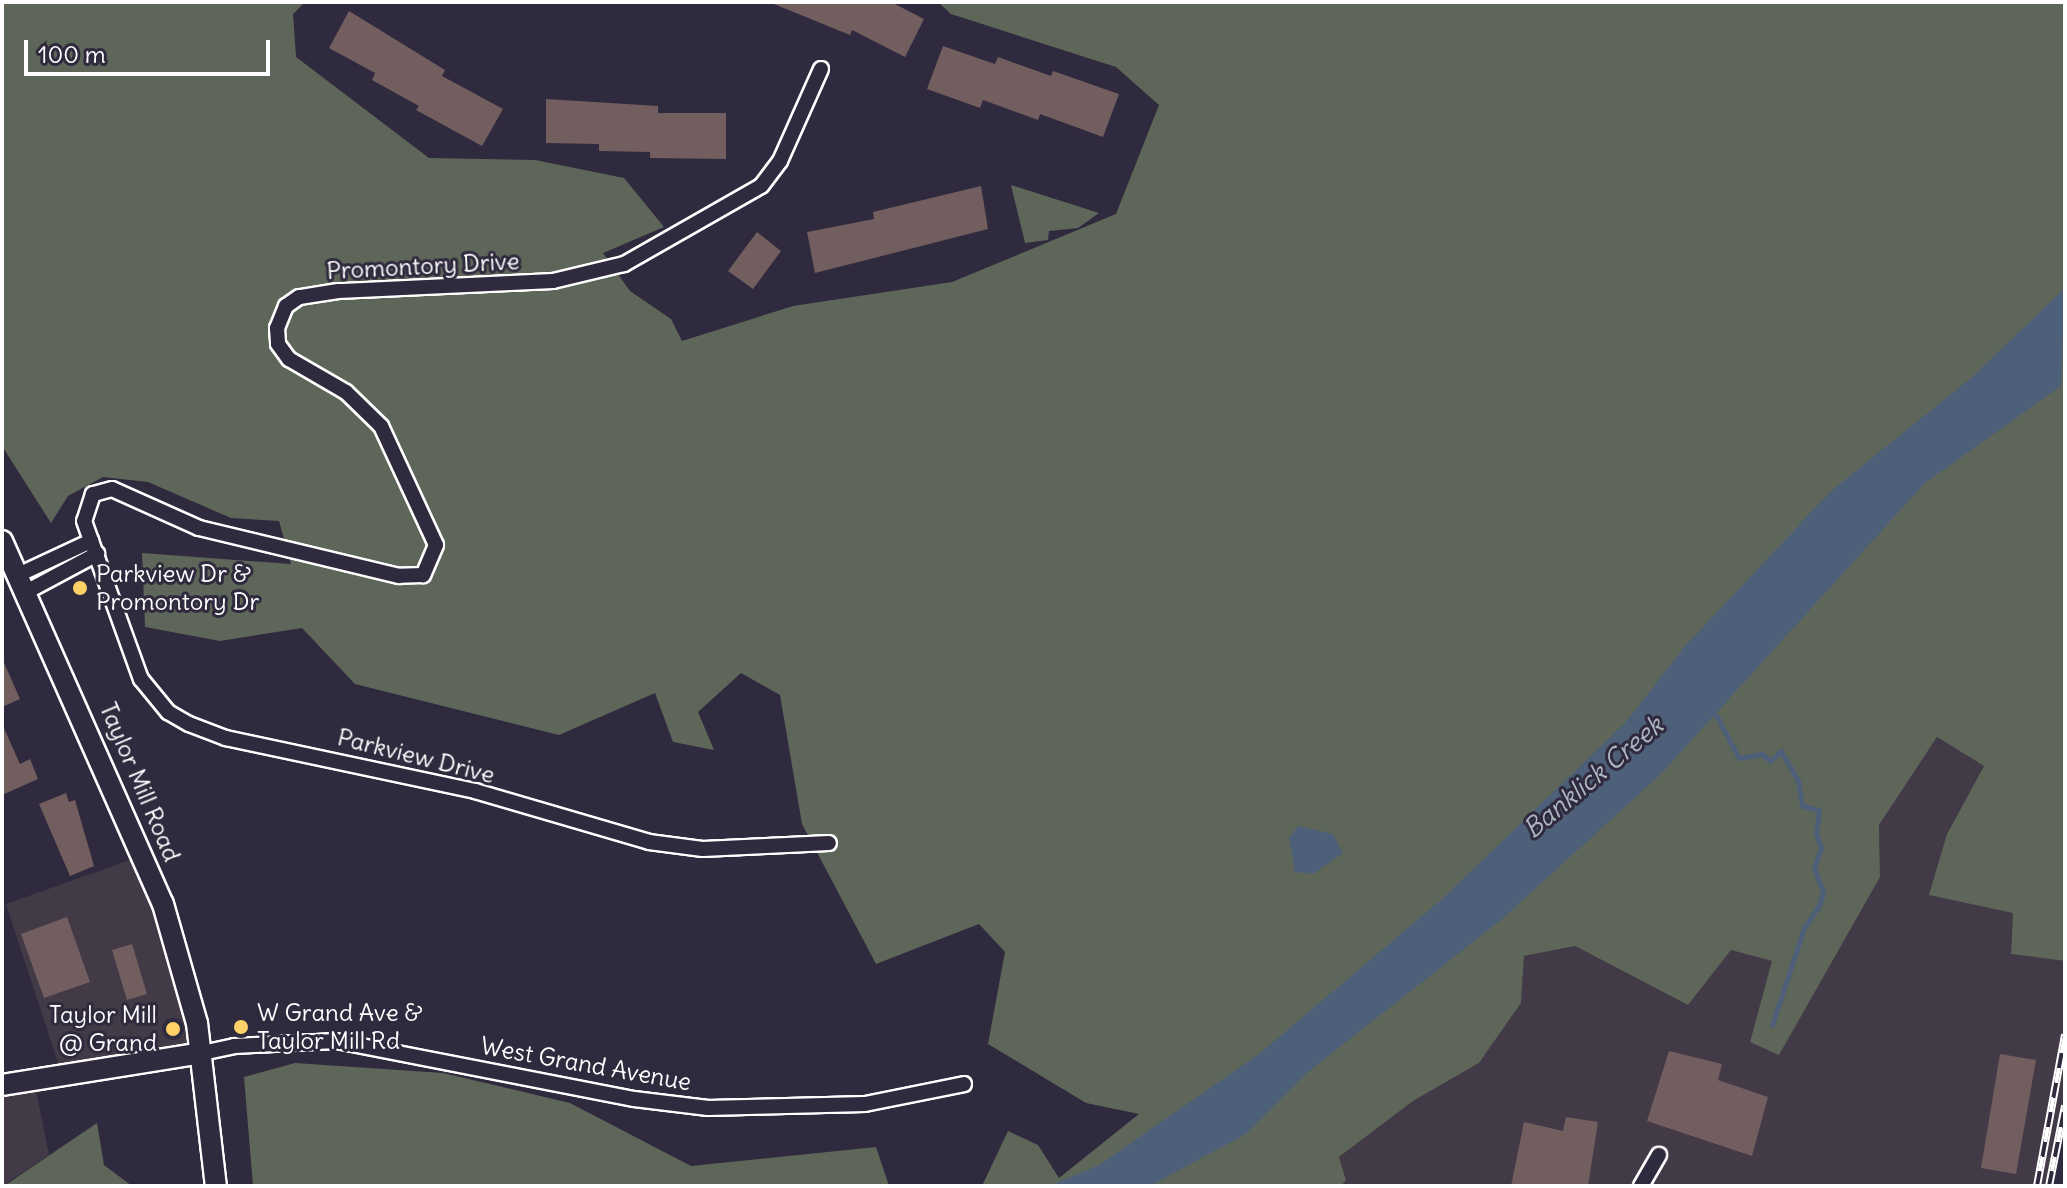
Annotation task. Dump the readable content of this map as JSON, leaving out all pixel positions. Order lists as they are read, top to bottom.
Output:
{
  "streets": {
    "main road": ["Taylor Mill Road"],
    "street": ["Promontory Drive", "Parkview Drive", "West Grand Avenue"]
  },
  "crossings": [
    ["Promontory Drive", "Parkview Drive"],
    ["Taylor Mill Road", "West Grand Avenue"]
  ],
  "water": ["Banklick Creek"],
  "places": ["Parkview Dr & Promontory Dr", "W Grand Ave & Taylor Mill Rd", "Taylor Mill @ Grand"],
  "scale_bar": "100 m"
}
